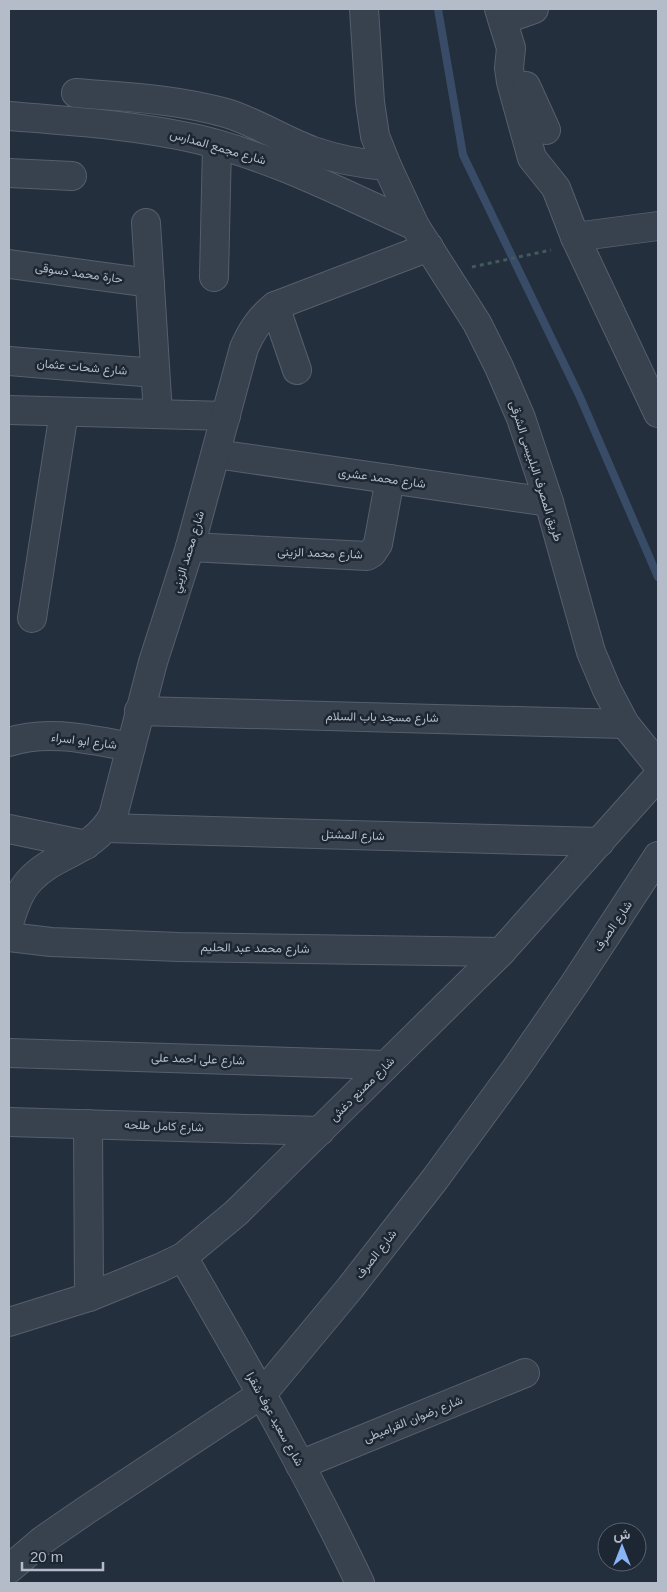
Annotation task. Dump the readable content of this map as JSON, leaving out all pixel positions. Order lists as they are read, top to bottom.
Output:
{
  "streets": {
    "street": [
      "شارع مجمع المدارس",
      "حارة محمد دسوقى",
      "شارع شحات عثمان",
      "طريق المصرف البلبيسى الشرقى",
      "شارع محمد عشرى",
      "شارع محمد الزيني",
      "شارع محمد الزينى",
      "شارع مسجد باب السلام",
      "شارع ابو اسراء",
      "شارع المشتل",
      "شارع الصرف",
      "شارع محمد عبد الحليم",
      "شارع على احمد على",
      "شارع مصنع دغش",
      "شارع كامل طلحه",
      "شارع سعيد عوف شقرا",
      "شارع رضوان القراميطى"
    ]
  },
  "crossings": [
    ["شارع مجمع المدارس", "طريق المصرف البلبيسى الشرقى"],
    ["شارع مجمع المدارس", "شارع محمد الزيني"],
    ["طريق المصرف البلبيسى الشرقى", "شارع محمد عشرى"],
    ["طريق المصرف البلبيسى الشرقى", "شارع محمد الزيني"],
    ["طريق المصرف البلبيسى الشرقى", "شارع مسجد باب السلام"],
    ["شارع محمد عشرى", "شارع محمد الزيني"],
    ["شارع محمد عشرى", "شارع محمد الزينى"],
    ["شارع محمد الزيني", "شارع محمد الزينى"],
    ["شارع محمد الزيني", "شارع مسجد باب السلام"],
    ["شارع محمد الزيني", "شارع ابو اسراء"],
    ["شارع محمد الزيني", "شارع المشتل"],
    ["شارع المشتل", "شارع مصنع دغش"],
    ["شارع الصرف", "شارع سعيد عوف شقرا"],
    ["شارع محمد عبد الحليم", "شارع مصنع دغش"],
    ["شارع على احمد على", "شارع مصنع دغش"],
    ["شارع مصنع دغش", "شارع كامل طلحه"],
    ["شارع مصنع دغش", "شارع سعيد عوف شقرا"],
    ["شارع سعيد عوف شقرا", "شارع رضوان القراميطى"]
  ],
  "scale_bar": "20 m",
  "north": "top"
}
